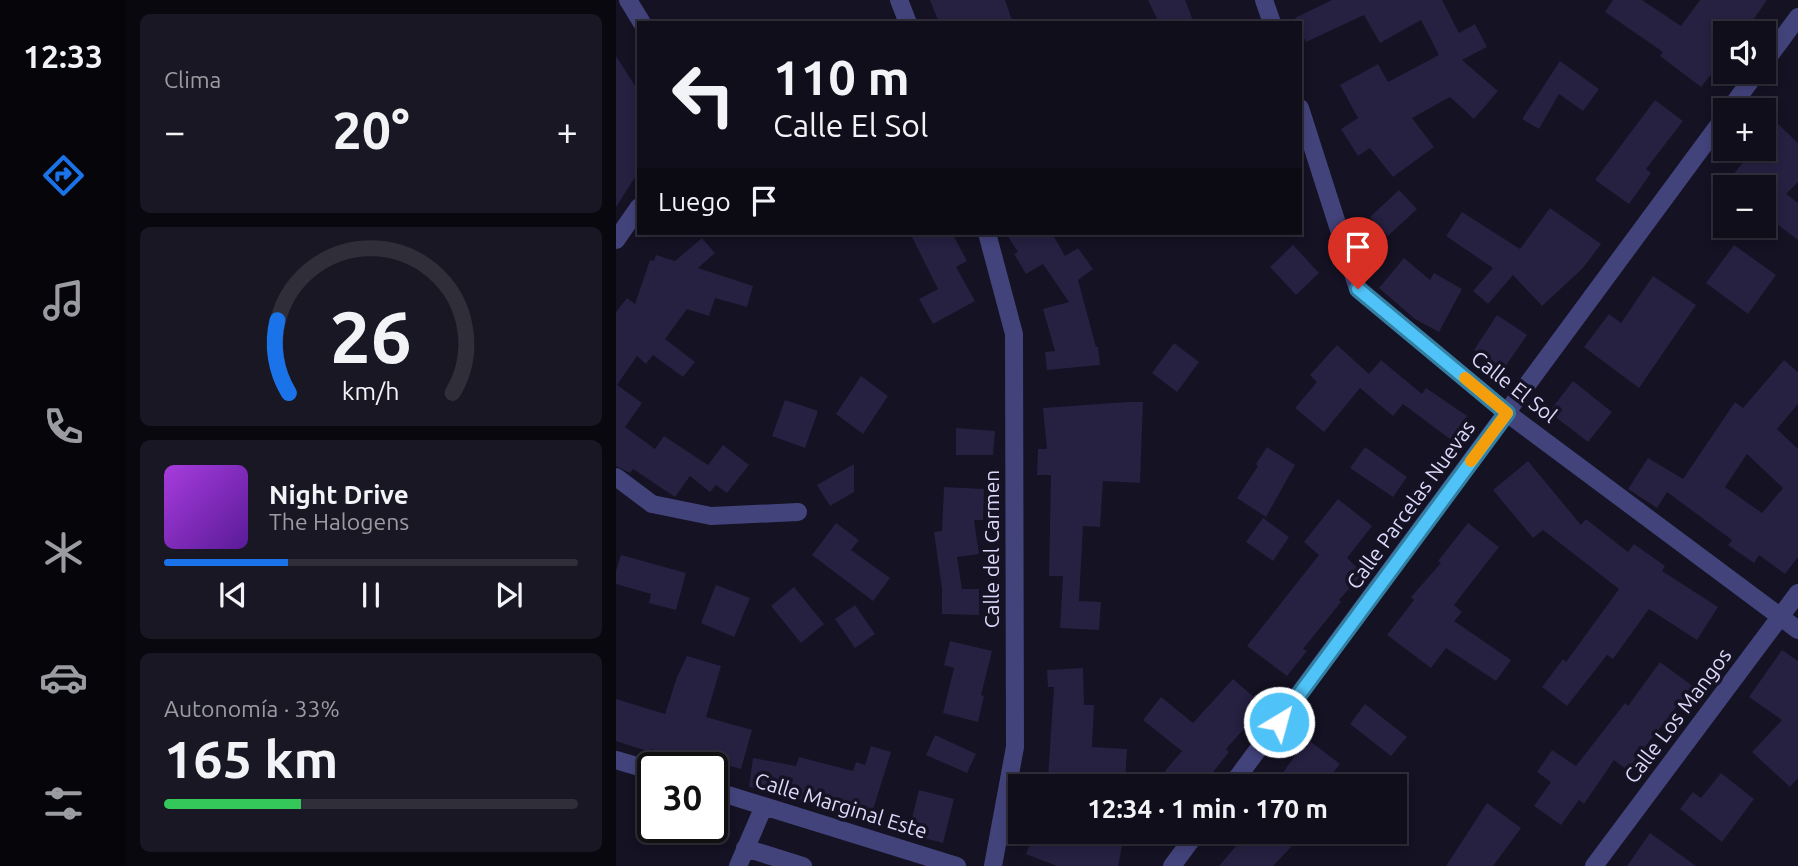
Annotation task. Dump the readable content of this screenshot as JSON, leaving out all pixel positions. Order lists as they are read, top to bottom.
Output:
{
  "streets": {
    "street": [
      "Calle El Sol",
      "Calle Parcelas Nuevas",
      "Calle del Carmen",
      "Calle Los Mangos",
      "Calle Marginal Este"
    ]
  },
  "crossings": [
    ["Calle El Sol", "Calle Parcelas Nuevas"],
    ["Calle El Sol", "Calle Los Mangos"]
  ],
  "page": {
    "tabs": "12:33",
    "tile": [
      "Clima",
      ["Autonomía · 33%", "165 km"]
    ],
    "map_buttons": ["+", "−"],
    "turn": ["110 m", "Calle El Sol"],
    "heat": ["−", "20°", "+"],
    "then": "Luego",
    "song": ["Night Drive", "The Halogens"],
    "limit": "30",
    "trip": "12:34 · 1 min · 170 m",
    "gauge": ["26", "km/h"]
  }
}
